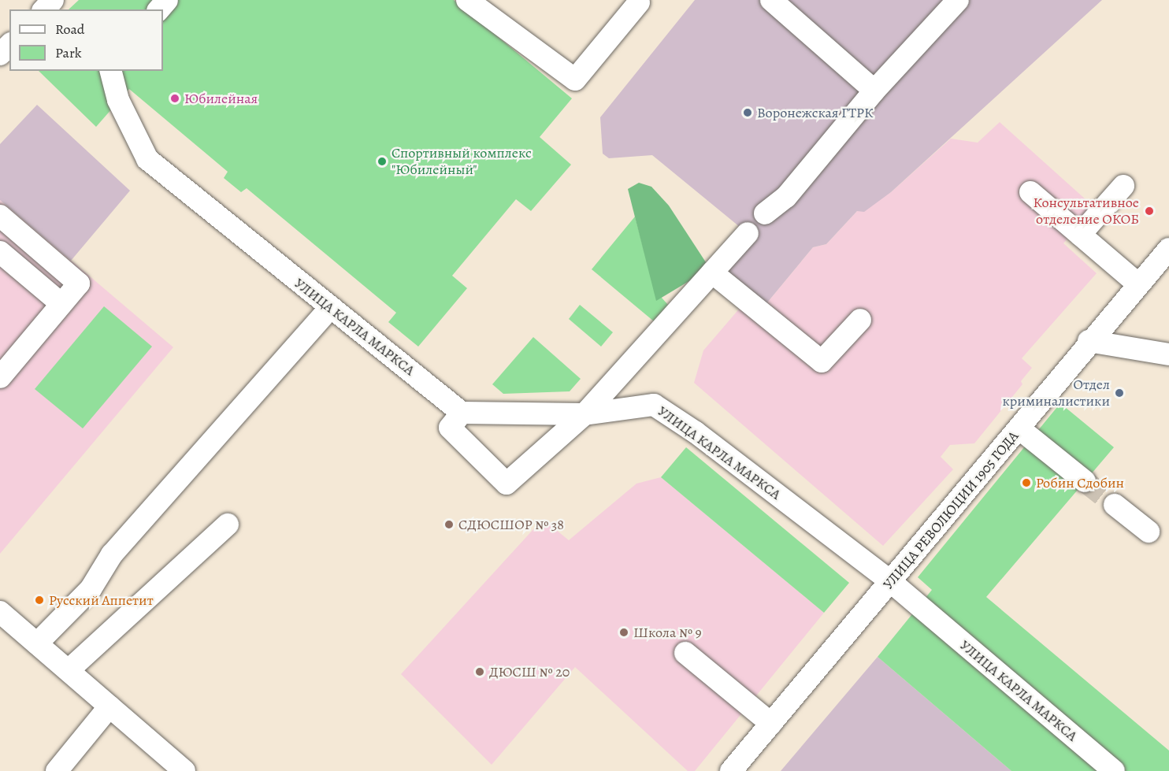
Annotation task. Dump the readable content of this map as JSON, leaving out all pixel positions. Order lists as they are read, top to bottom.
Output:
{
  "streets": {
    "street": ["УЛИЦА КАРЛА МАРКСА", "УЛИЦА РЕВОЛЮЦИИ 1905 ГОДА"]
  },
  "crossings": [
    ["УЛИЦА КАРЛА МАРКСА", "УЛИЦА РЕВОЛЮЦИИ 1905 ГОДА"]
  ],
  "places": [
    "Юбилейная",
    "Воронежская ГТРК",
    "Спортивный комплекс \"Юбилейный\"",
    "Консультативное отделение ОКОБ",
    "Отдел криминалистики",
    "Робин Сдобин",
    "СДЮСШОР № 38",
    "Русский Аппетит",
    "Школа № 9",
    "ДЮСШ № 20"
  ],
  "legend": ["Road", "Park"]
}
